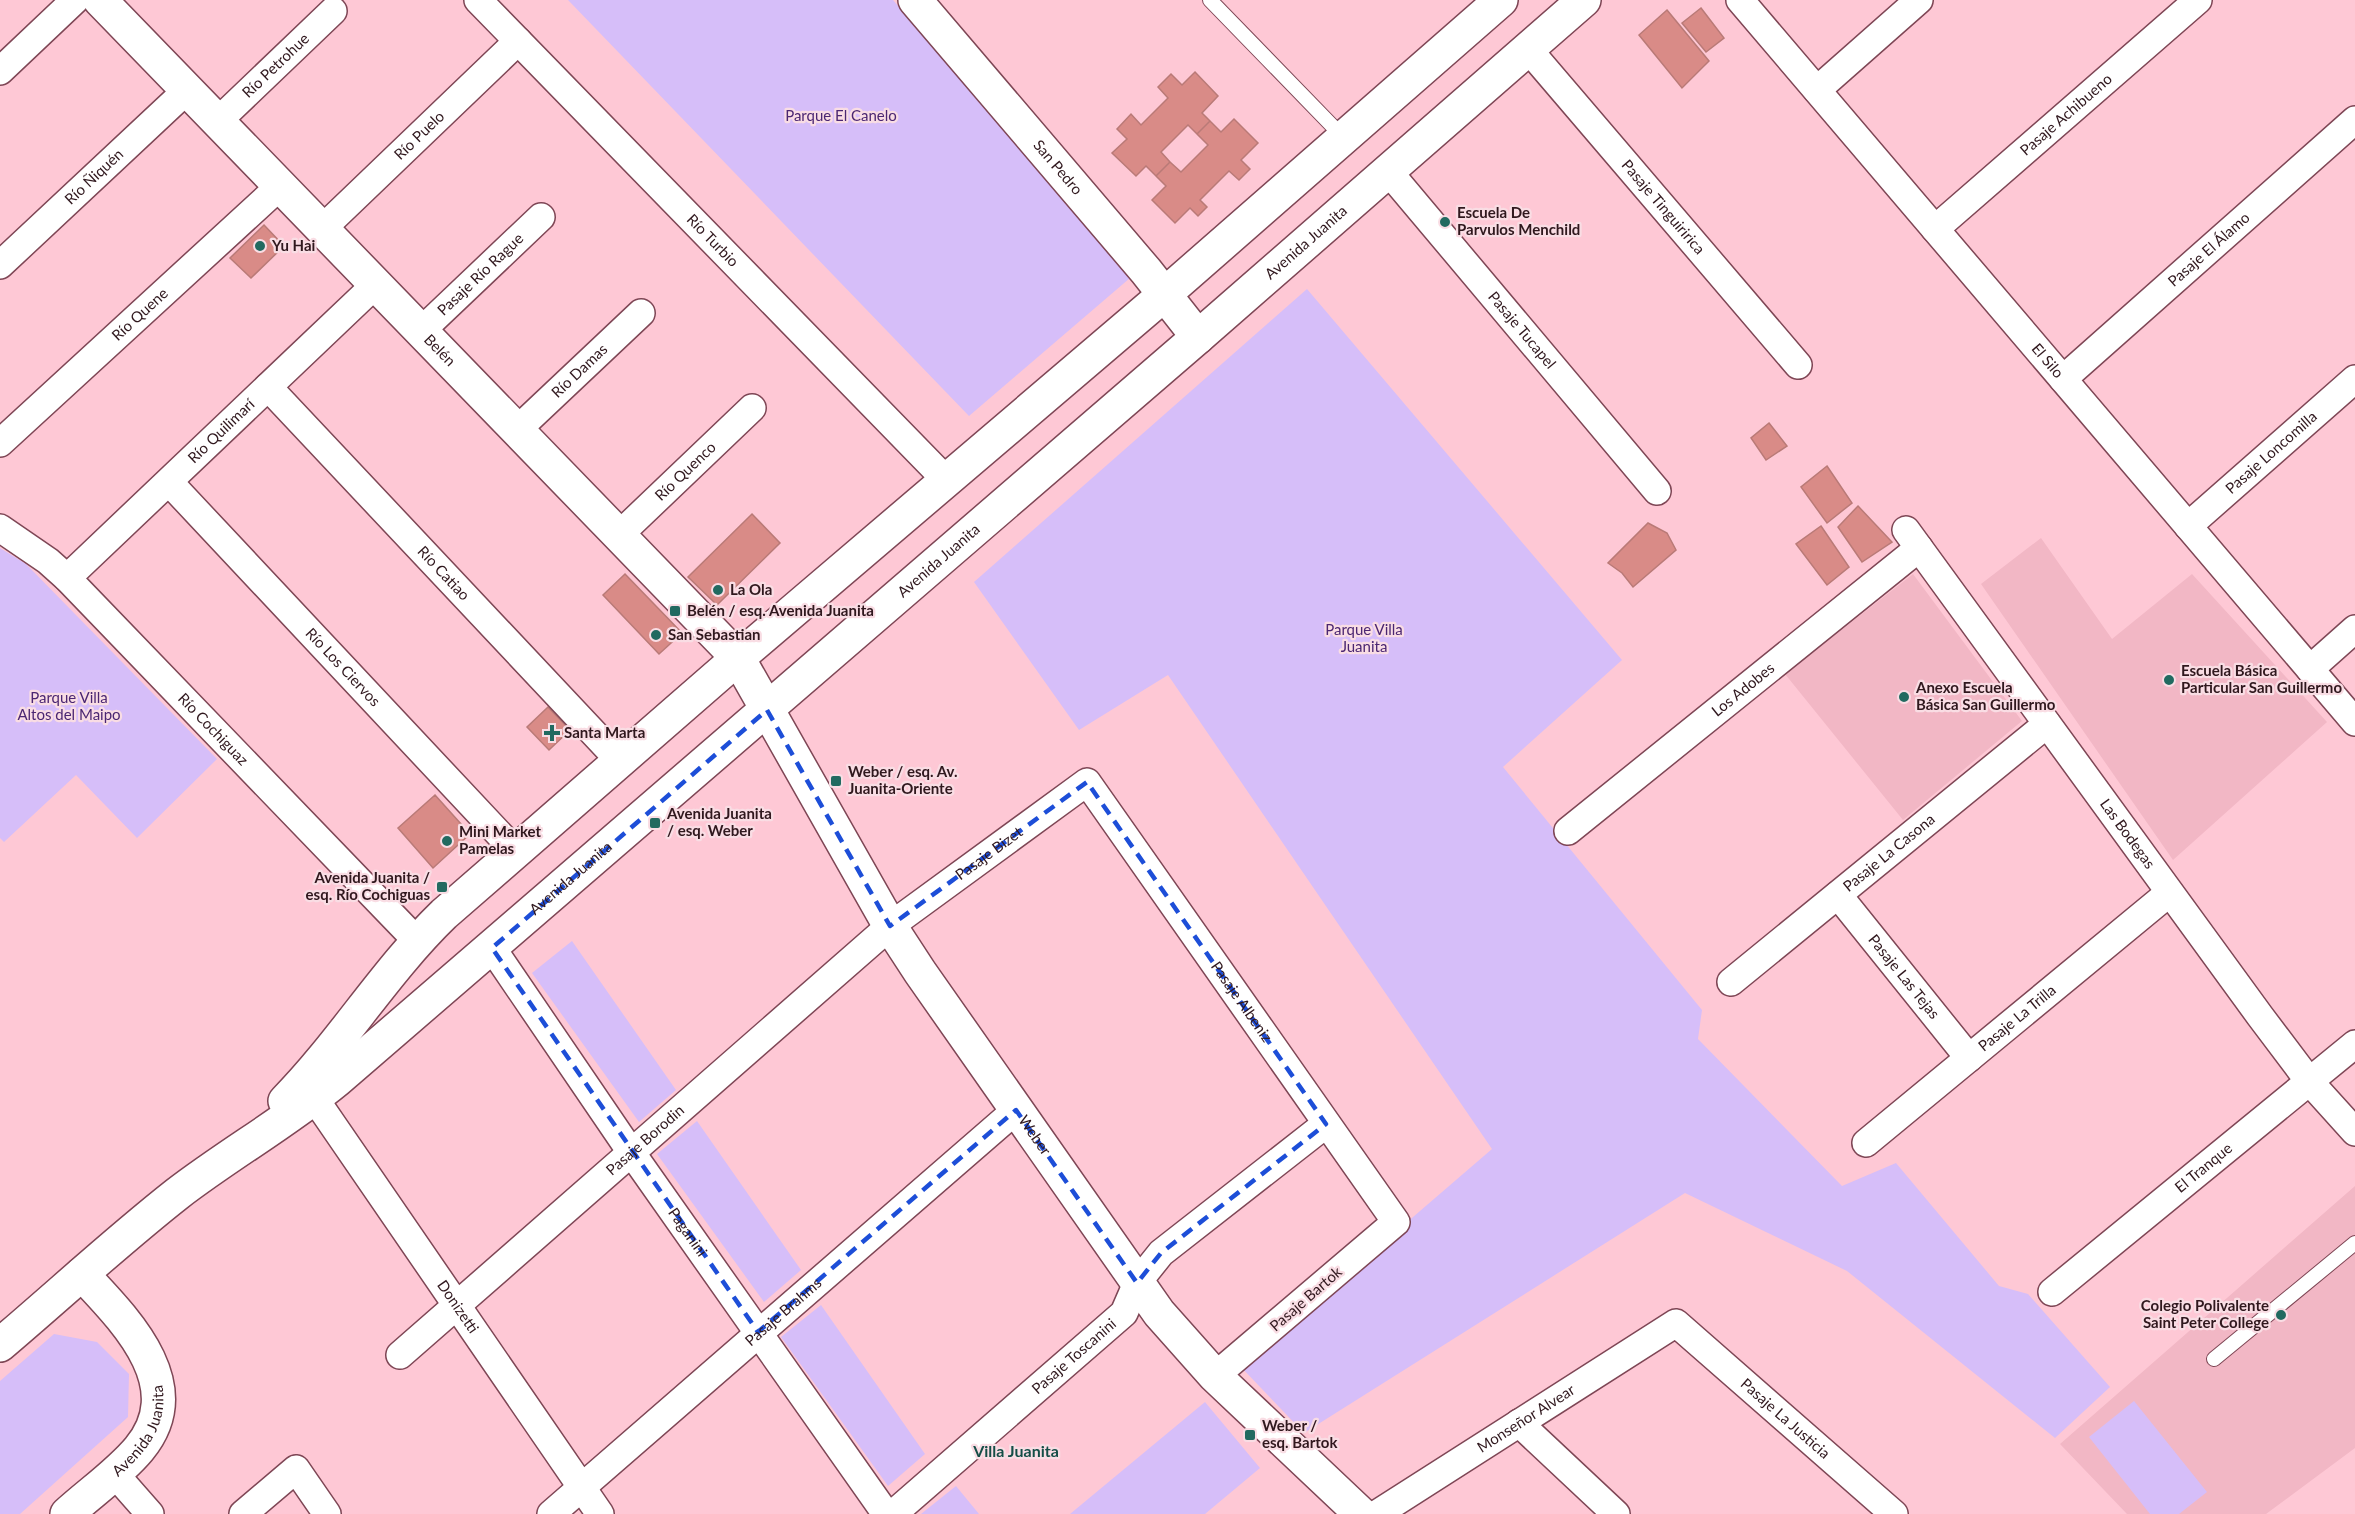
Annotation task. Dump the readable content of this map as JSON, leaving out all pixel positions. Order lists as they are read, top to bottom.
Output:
{
  "streets": {
    "main road": [
      "San Pedro",
      "Avenida Juanita",
      "Belén",
      "Weber"
    ],
    "street": [
      "Río Petrohue",
      "Pasaje Achibueno",
      "Río Puelo",
      "Río Ñiquén",
      "Pasaje Tinguiririca",
      "Río Turbio",
      "Pasaje El Álamo",
      "Pasaje Río Rague",
      "Río Quene",
      "Pasaje Tucapel",
      "El Silo",
      "Río Damas",
      "Río Quilimarí",
      "Pasaje Loncomilla",
      "Río Quenco",
      "Río Catiao",
      "Río Los Ciervos",
      "Los Adobes",
      "Río Cochiguaz",
      "Las Bodegas",
      "Pasaje La Casona",
      "Pasaje Bizet",
      "Pasaje Las Tejas",
      "Pasaje Albeniz",
      "Pasaje La Trilla",
      "Pasaje Borodin",
      "El Tranque",
      "Paganini",
      "Pasaje Bartok",
      "Donizetti",
      "Pasaje Brahms",
      "Pasaje Toscanini",
      "Monseñor Alvear",
      "Pasaje La Justicia"
    ]
  },
  "crossings": [
    ["Río Petrohue", "Belén"],
    ["Pasaje Achibueno", "El Silo"],
    ["Río Puelo", "Río Turbio"],
    ["Río Puelo", "Belén"],
    ["San Pedro", "Avenida Juanita"],
    ["Río Ñiquén", "Belén"],
    ["Pasaje Tinguiririca", "Avenida Juanita"],
    ["Río Turbio", "Avenida Juanita"],
    ["Avenida Juanita", "Pasaje Tucapel"],
    ["Avenida Juanita", "Belén"],
    ["Avenida Juanita", "Río Catiao"],
    ["Avenida Juanita", "Río Los Ciervos"],
    ["Avenida Juanita", "Río Cochiguaz"],
    ["Avenida Juanita", "Weber"],
    ["Avenida Juanita", "Paganini"],
    ["Avenida Juanita", "Donizetti"],
    ["Pasaje El Álamo", "El Silo"],
    ["Pasaje Río Rague", "Belén"],
    ["Río Quene", "Belén"],
    ["Belén", "Río Damas"],
    ["Belén", "Río Quilimarí"],
    ["Belén", "Río Quenco"],
    ["Belén", "Weber"],
    ["El Silo", "Pasaje Loncomilla"],
    ["Río Quilimarí", "Río Catiao"],
    ["Río Quilimarí", "Río Los Ciervos"],
    ["Río Quilimarí", "Río Cochiguaz"],
    ["Los Adobes", "Las Bodegas"],
    ["Las Bodegas", "Pasaje La Casona"],
    ["Las Bodegas", "Pasaje La Trilla"],
    ["Las Bodegas", "El Tranque"],
    ["Pasaje La Casona", "Pasaje Las Tejas"],
    ["Pasaje Bizet", "Pasaje Albeniz"],
    ["Pasaje Bizet", "Weber"],
    ["Pasaje Bizet", "Pasaje Borodin"],
    ["Pasaje Las Tejas", "Pasaje La Trilla"],
    ["Pasaje Albeniz", "Pasaje Bartok"],
    ["Pasaje Albeniz", "Pasaje Toscanini"],
    ["Weber", "Pasaje Borodin"],
    ["Weber", "Pasaje Bartok"],
    ["Weber", "Pasaje Brahms"],
    ["Weber", "Pasaje Toscanini"],
    ["Pasaje Borodin", "Paganini"],
    ["Pasaje Borodin", "Donizetti"],
    ["Paganini", "Pasaje Brahms"],
    ["Donizetti", "Pasaje Brahms"],
    ["Monseñor Alvear", "Pasaje La Justicia"]
  ],
  "districts": ["Villa Juanita"],
  "parks": ["Parque El Canelo", "Parque Villa Juanita", "Parque Villa Altos del Maipo"],
  "places": {
    "other": [
      "Escuela De Parvulos Menchild",
      "Yu Hai",
      "La Ola",
      "San Sebastian",
      "Escuela Básica Particular San Guillermo",
      "Anexo Escuela Básica San Guillermo",
      "Mini Market Pamelas",
      "Colegio Polivalente Saint Peter College"
    ],
    "transit": [
      "Belén / esq. Avenida Juanita",
      "Weber / esq. Av. Juanita-Oriente",
      "Avenida Juanita / esq. Weber",
      "Avenida Juanita / esq. Río Cochiguas",
      "Weber / esq. Bartok"
    ],
    "health": ["Santa Marta"]
  }
}
